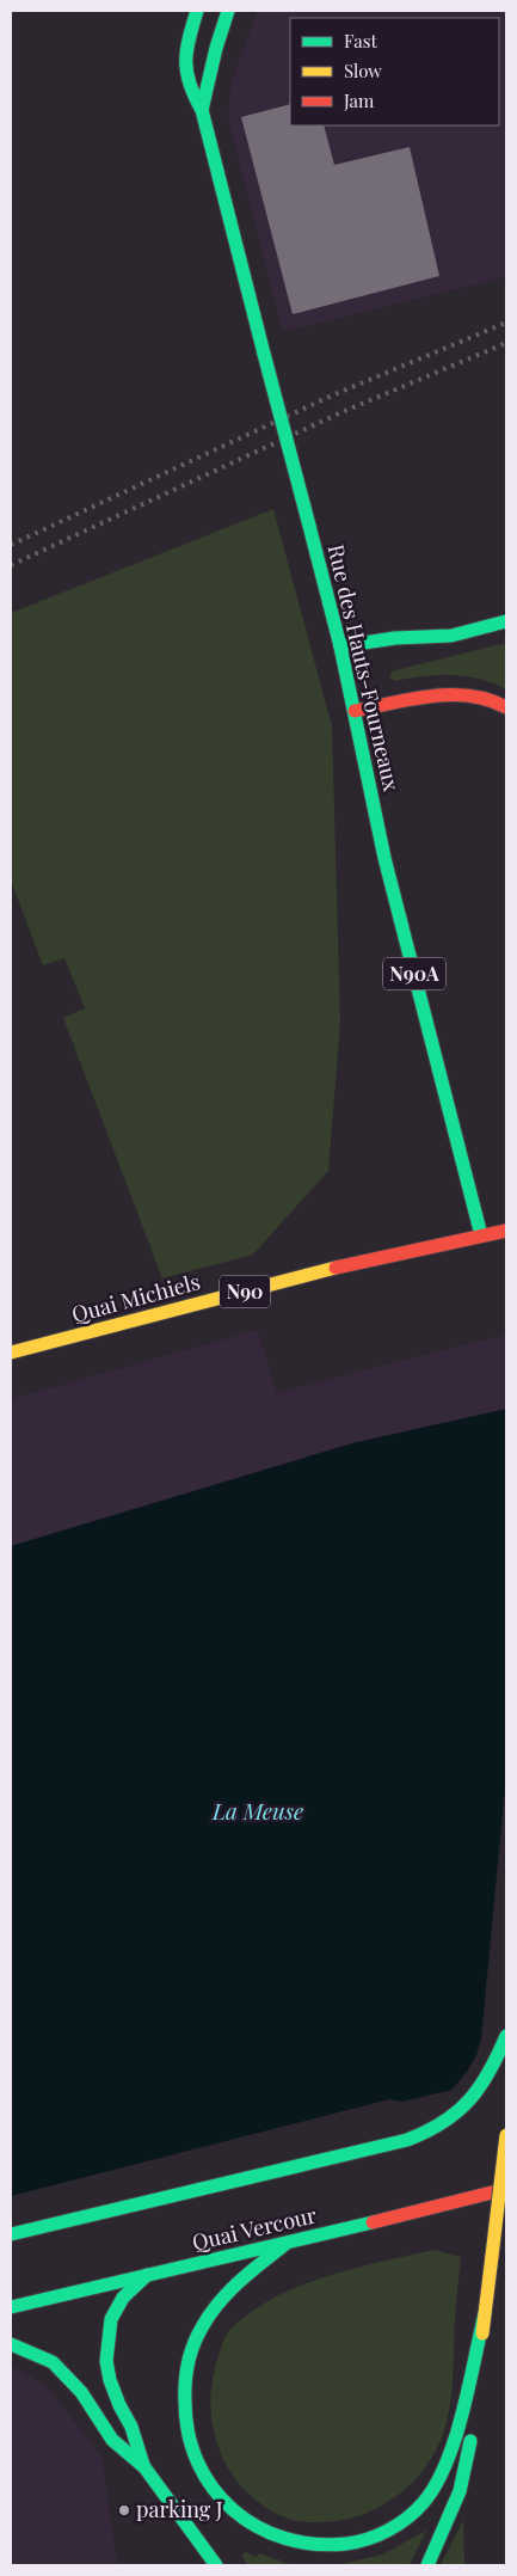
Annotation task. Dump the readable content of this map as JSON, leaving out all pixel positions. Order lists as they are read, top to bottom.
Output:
{
  "streets": {
    "main road": [
      "Rue des Hauts-Fourneaux",
      "N90A",
      "N90",
      "Quai Michiels",
      "Quai Vercour"
    ]
  },
  "crossings": [
    ["Rue des Hauts-Fourneaux", "N90"],
    ["Rue des Hauts-Fourneaux", "Quai Michiels"],
    ["N90", "Quai Michiels"]
  ],
  "water": ["La Meuse"],
  "places": ["parking J"],
  "legend": ["Fast", "Slow", "Jam"]
}
